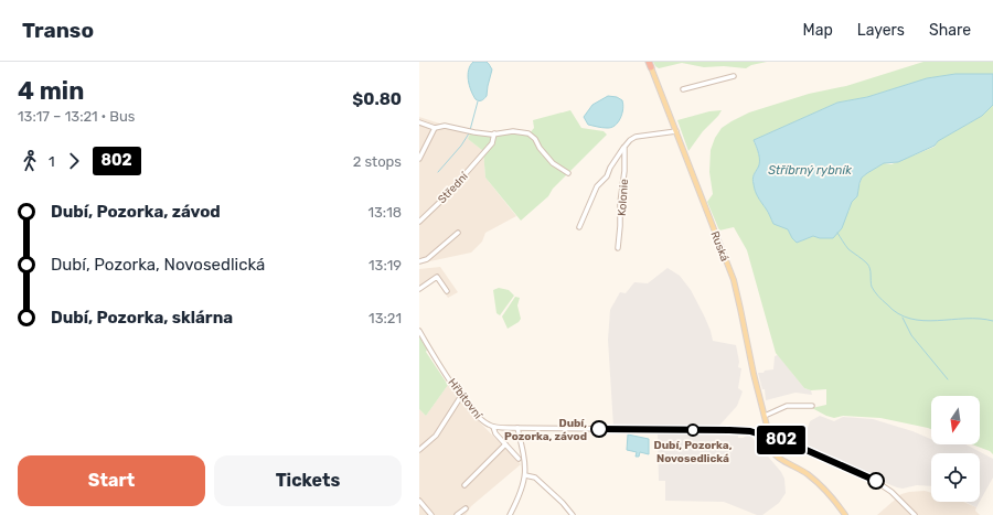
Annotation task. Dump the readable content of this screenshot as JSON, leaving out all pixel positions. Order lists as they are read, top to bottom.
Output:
{
  "streets": {
    "main road": ["Ruská"],
    "street": ["Střední", "Kolonie", "Hřbitovní"]
  },
  "crossings": [
    ["Kolonie", "Ruská"]
  ],
  "water": ["Stříbrný rybník"],
  "places": ["Dubí, Pozorka, závod", "Dubí, Pozorka, Novosedlická"],
  "lines": ["bus line 802"],
  "north": "bottom",
  "page": {
    "header": "Transo",
    "nav": ["Map", "Layers", "Share"],
    "heading": ["4 min", "13:17 – 13:21 · Bus", "$0.80"],
    "on_map": "802",
    "legs": ["1", "802", "2 stops"],
    "list": [
      {
        "name": "Dubí, Pozorka, závod",
        "value": "13:18"
      },
      {
        "name": "Dubí, Pozorka, Novosedlická",
        "value": "13:19"
      },
      {
        "name": "Dubí, Pozorka, sklárna",
        "value": "13:21"
      }
    ],
    "buttons": ["Start", "Tickets"]
  }
}
